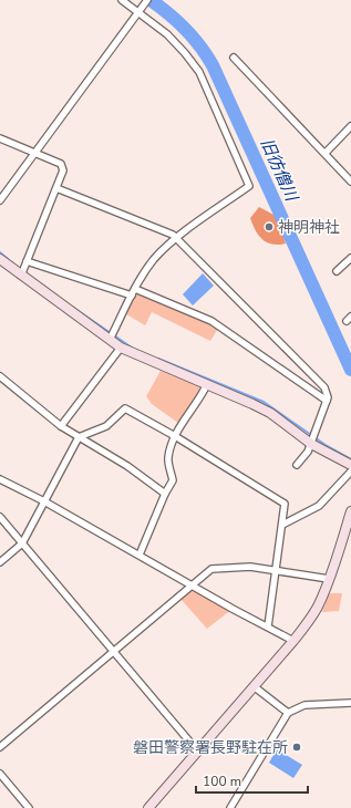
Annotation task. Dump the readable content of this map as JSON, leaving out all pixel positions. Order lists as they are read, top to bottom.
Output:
{
  "water": ["旧彷僧川"],
  "places": ["神明神社", "磐田警察署長野駐在所"],
  "scale_bar": "100 m"
}
